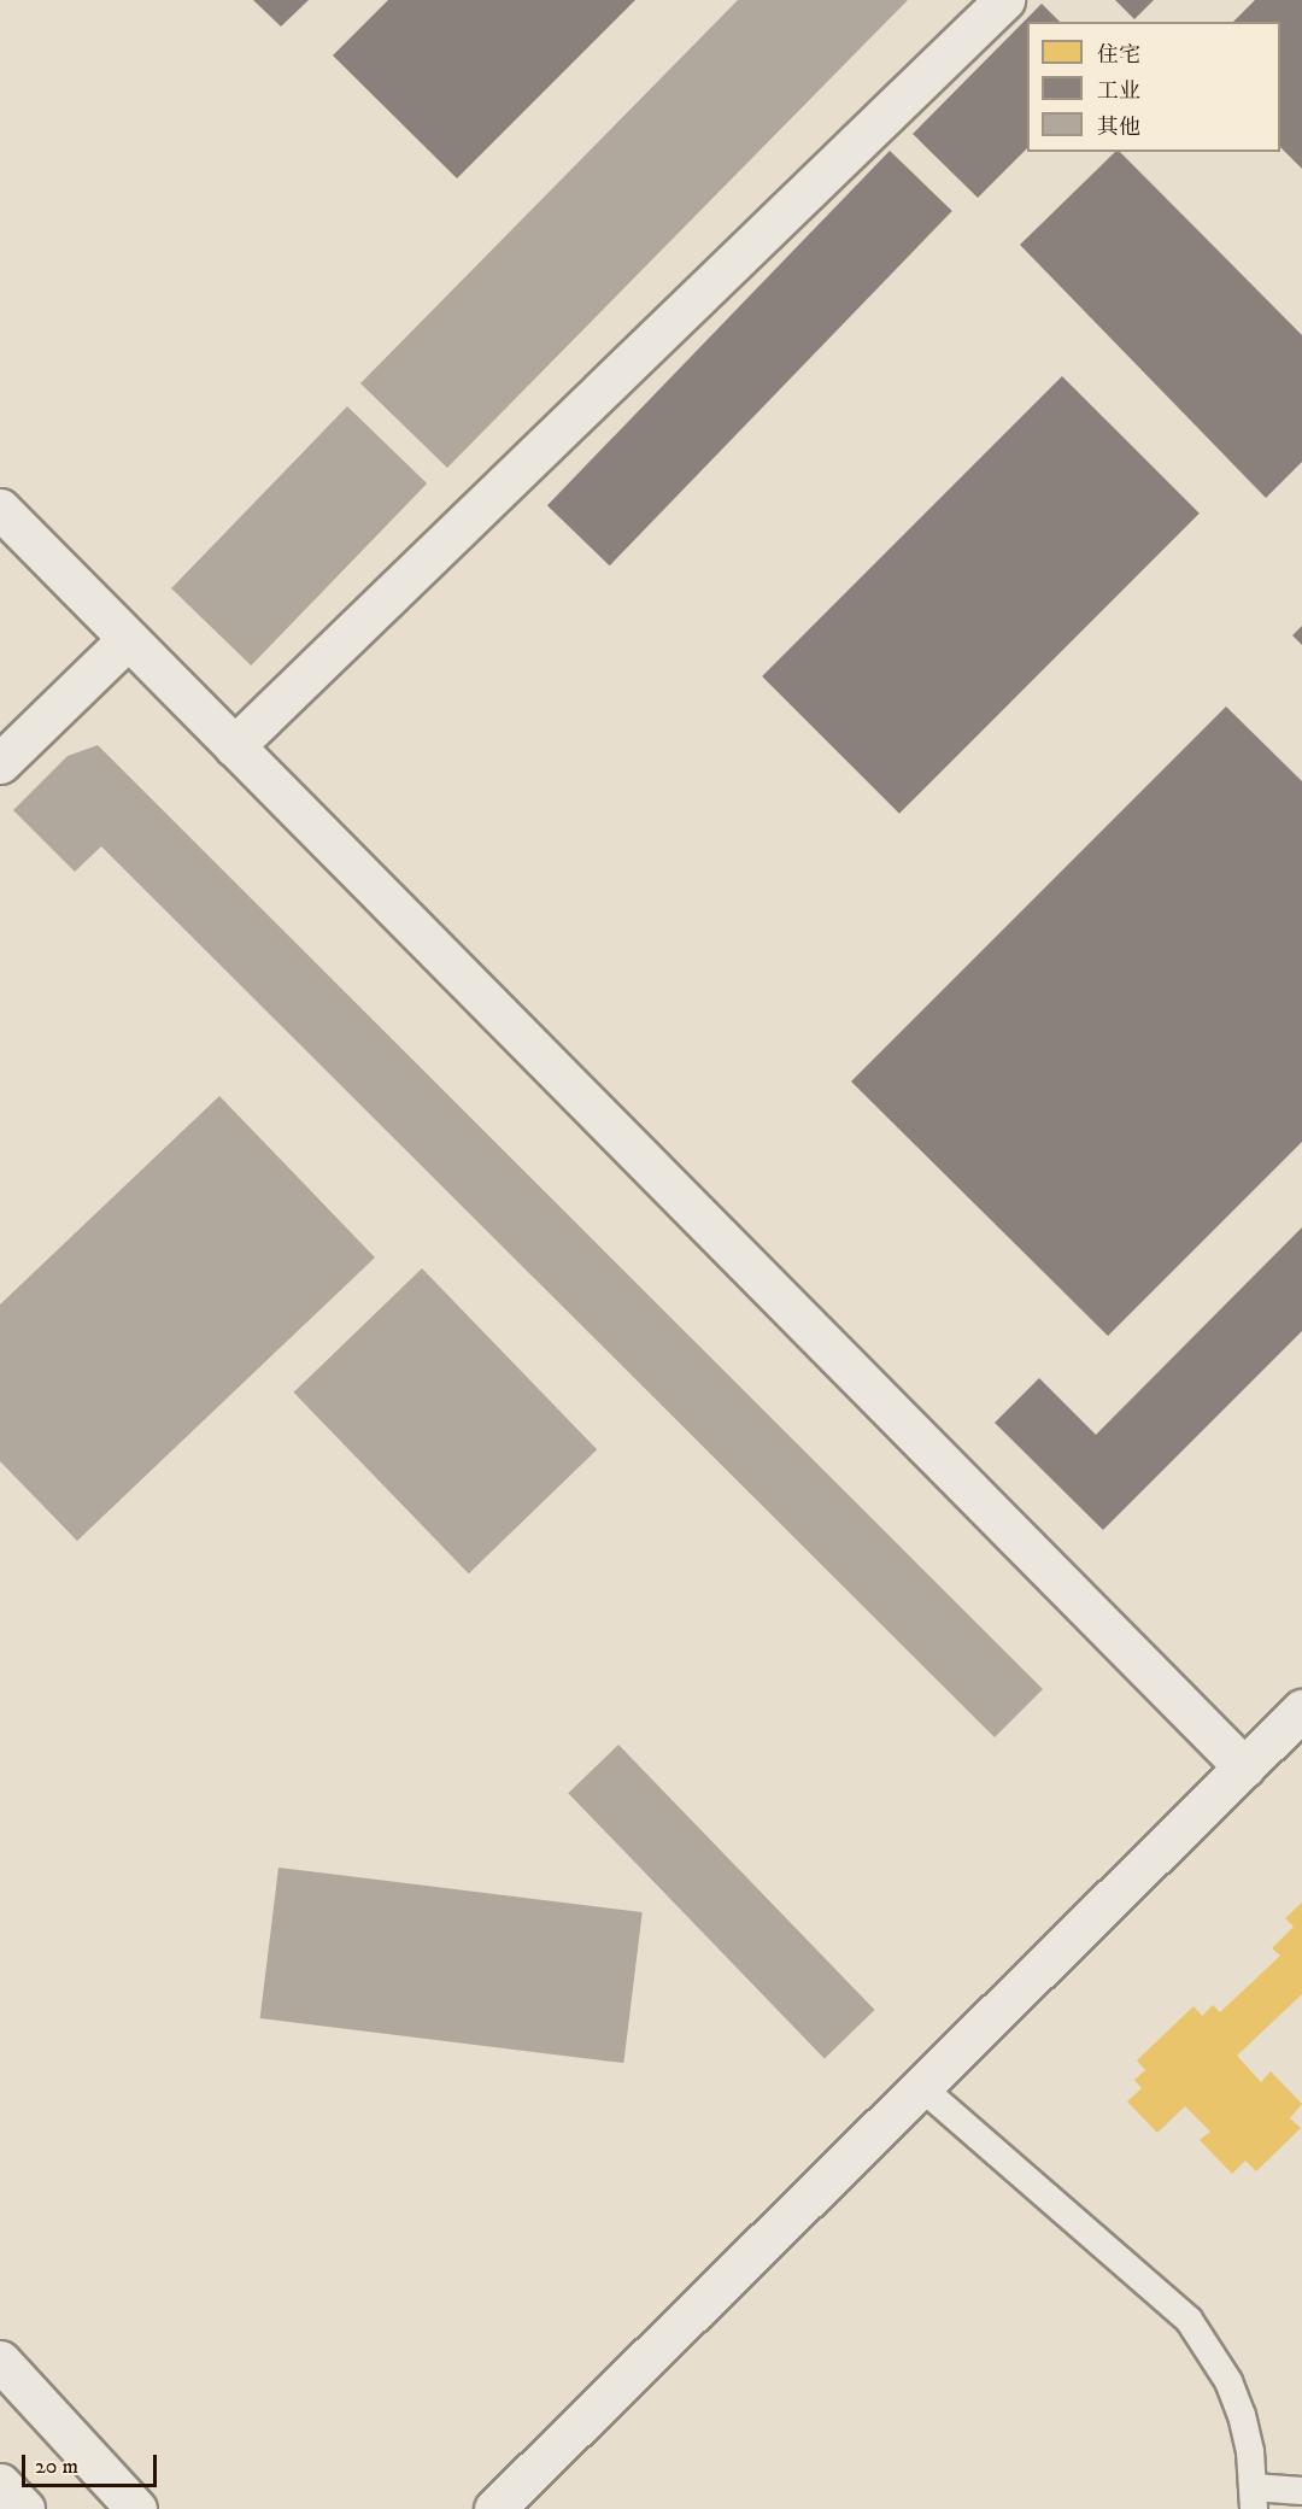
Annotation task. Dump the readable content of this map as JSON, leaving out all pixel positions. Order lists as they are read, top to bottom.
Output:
{
  "legend": ["住宅", "工业", "其他"],
  "scale_bar": "20 m"
}
